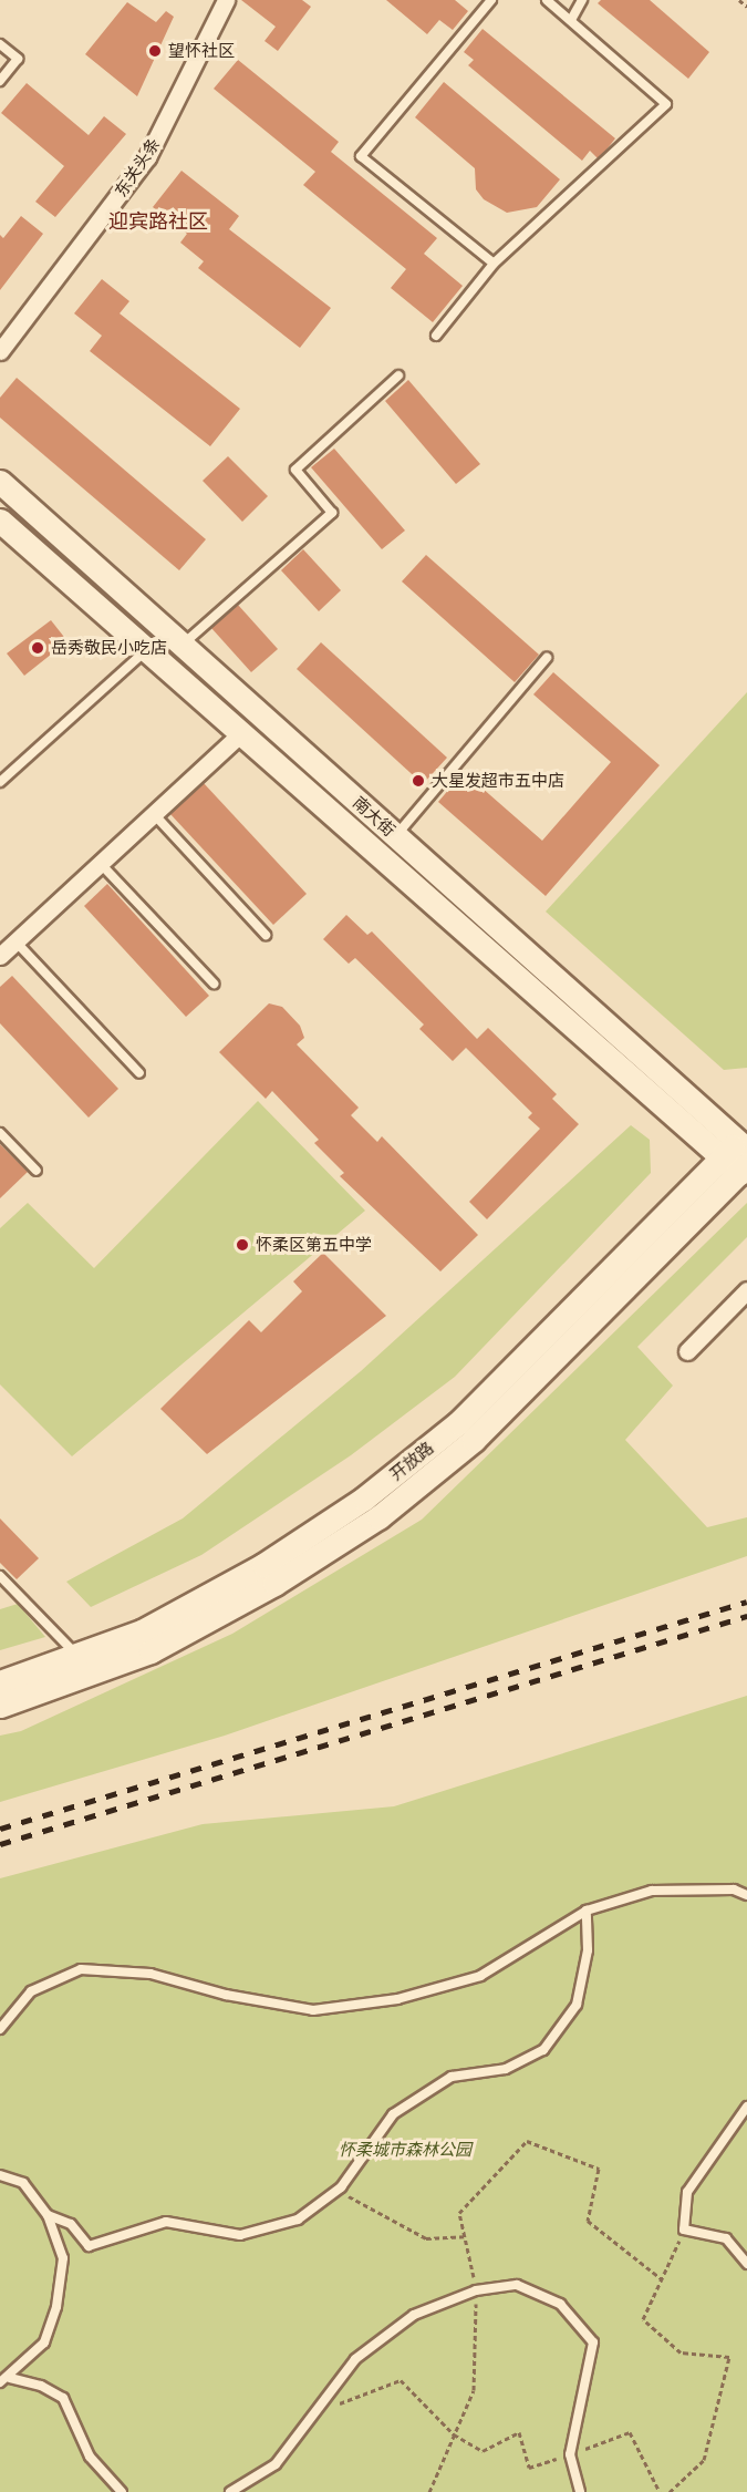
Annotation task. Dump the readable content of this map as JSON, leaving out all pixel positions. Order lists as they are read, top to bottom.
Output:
{
  "streets": {
    "main road": ["南大街", "开放路"],
    "street": ["东关头条"]
  },
  "crossings": [
    ["南大街", "开放路"]
  ],
  "districts": ["迎宾路社区"],
  "parks": ["怀柔城市森林公园"],
  "places": [
    "望怀社区",
    "岳秀敬民小吃店",
    "大星发超市五中店",
    "怀柔区第五中学"
  ]
}
